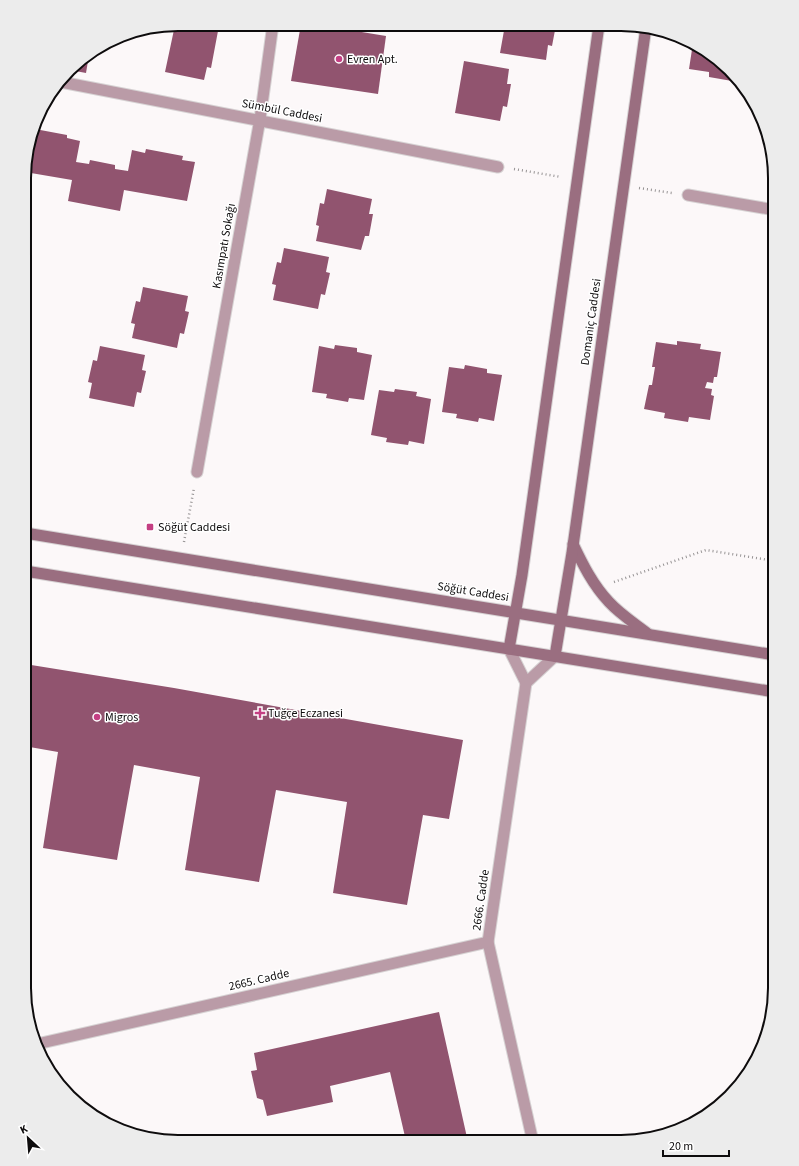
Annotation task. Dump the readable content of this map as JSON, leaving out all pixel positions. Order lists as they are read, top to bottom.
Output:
{
  "streets": {
    "main road": ["Domaniç Caddesi", "Söğüt Caddesi"],
    "street": [
      "Sümbül Caddesi",
      "Kasımpatı Sokağı",
      "2666. Cadde",
      "2665. Cadde"
    ]
  },
  "crossings": [
    ["Sümbül Caddesi", "Kasımpatı Sokağı"],
    ["Domaniç Caddesi", "Söğüt Caddesi"],
    ["2666. Cadde", "2665. Cadde"]
  ],
  "places": {
    "other": ["Evren Apt.", "Migros"],
    "transit": ["Söğüt Caddesi"],
    "health": ["Tuğçe Eczanesi"]
  },
  "scale_bar": "20 m",
  "north": "top left"
}
